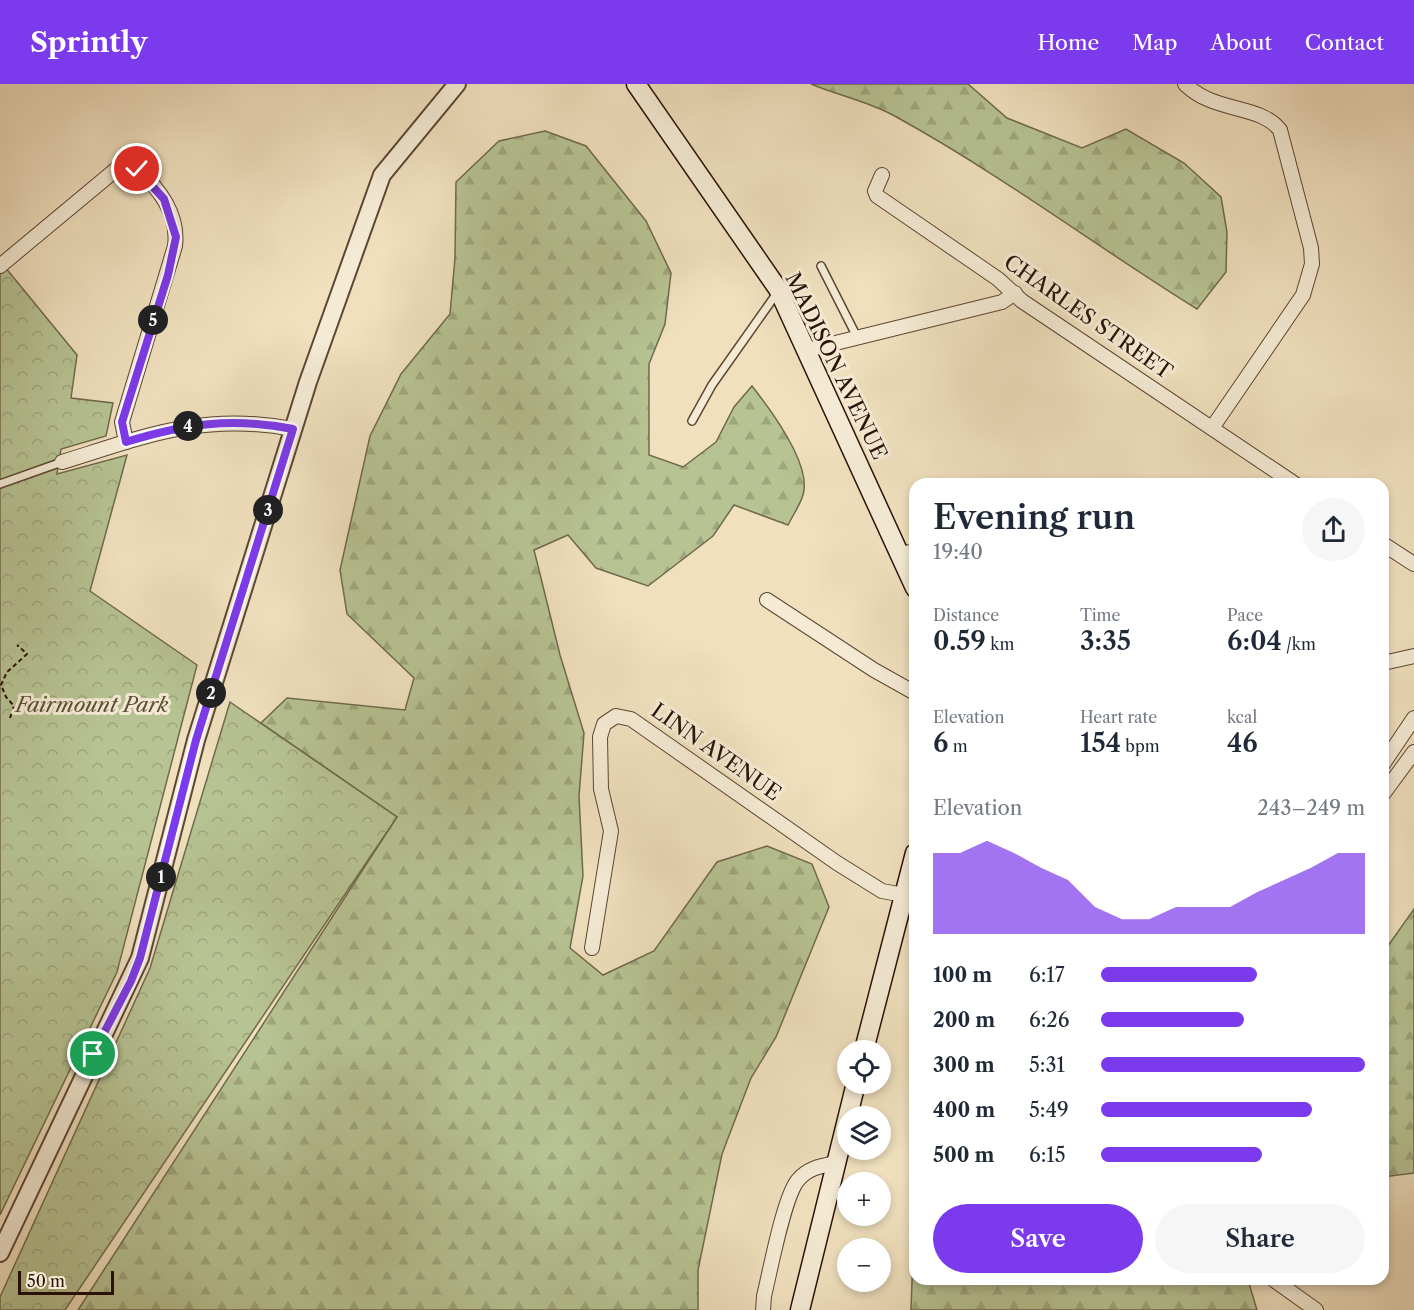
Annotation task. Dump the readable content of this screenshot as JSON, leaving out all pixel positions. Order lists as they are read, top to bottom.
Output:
{
  "streets": {
    "main road": ["MADISON AVENUE"],
    "street": ["CHARLES STREET", "LINN AVENUE"]
  },
  "parks": ["Fairmount Park"],
  "scale_bar": "50 m",
  "page": {
    "header": "Sprintly",
    "nav": [
      "Home",
      "Map",
      "About",
      "Contact"
    ],
    "pins": [
      "5",
      "4",
      "3",
      "2",
      "1"
    ],
    "heading": ["Evening run", "19:40"],
    "stats": [
      ["Distance", "0.59 km"],
      ["Time", "3:35"],
      ["Pace", "6:04 /km"],
      ["Elevation", "6 m"],
      ["Heart rate", "154 bpm"],
      ["kcal", "46"]
    ],
    "chart": ["Elevation", "243–249 m"],
    "list": [
      {
        "name": "100 m",
        "note": "6:17"
      },
      {
        "name": "200 m",
        "note": "6:26"
      },
      {
        "name": "300 m",
        "note": "5:31"
      },
      {
        "name": "400 m",
        "note": "5:49"
      },
      {
        "name": "500 m",
        "note": "6:15"
      }
    ],
    "map_buttons": ["+", "−"],
    "buttons": ["Save", "Share"],
    "scale": "50 m"
  }
}
